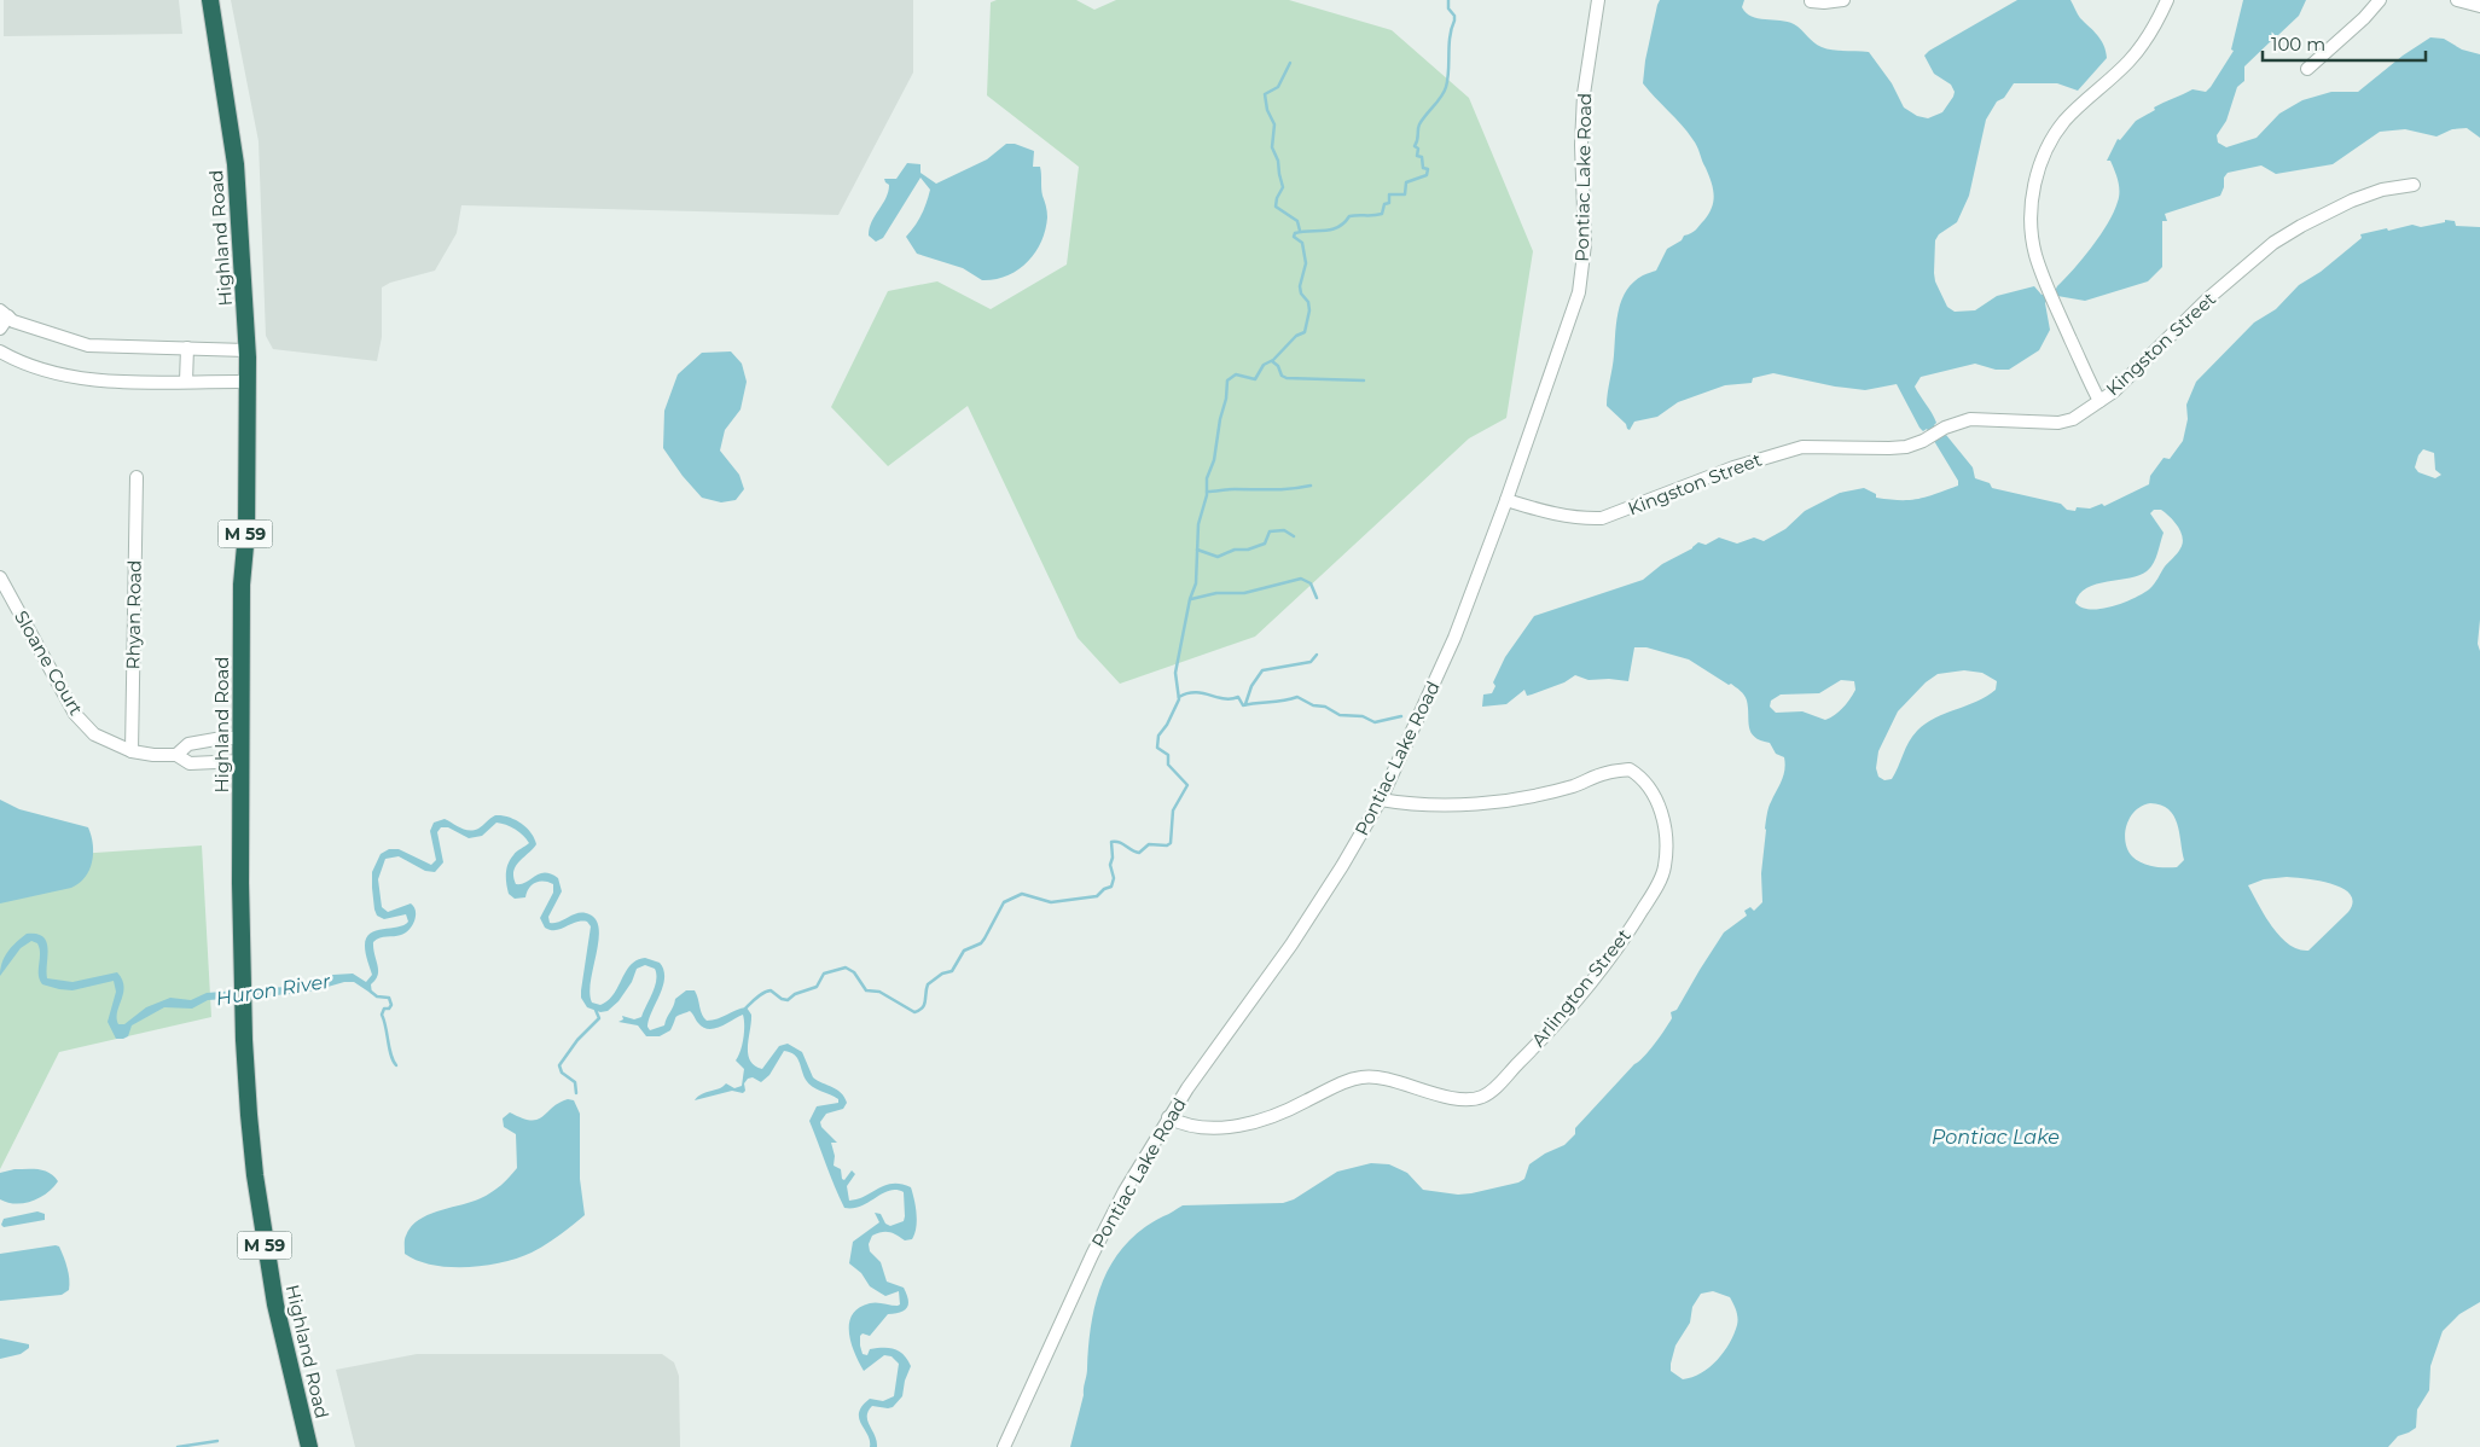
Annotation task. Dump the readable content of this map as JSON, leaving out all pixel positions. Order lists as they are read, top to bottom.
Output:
{
  "streets": {
    "highway": ["Highland Road", "M 59"],
    "street": [
      "Pontiac Lake Road",
      "Kingston Street",
      "Rhyan Road",
      "Sloane Court",
      "Arlington Street"
    ]
  },
  "crossings": [
    ["Pontiac Lake Road", "Kingston Street"],
    ["Pontiac Lake Road", "Arlington Street"],
    ["Highland Road", "Sloane Court"],
    ["Rhyan Road", "Sloane Court"]
  ],
  "water": ["Huron River", "Pontiac Lake"],
  "scale_bar": "100 m"
}
